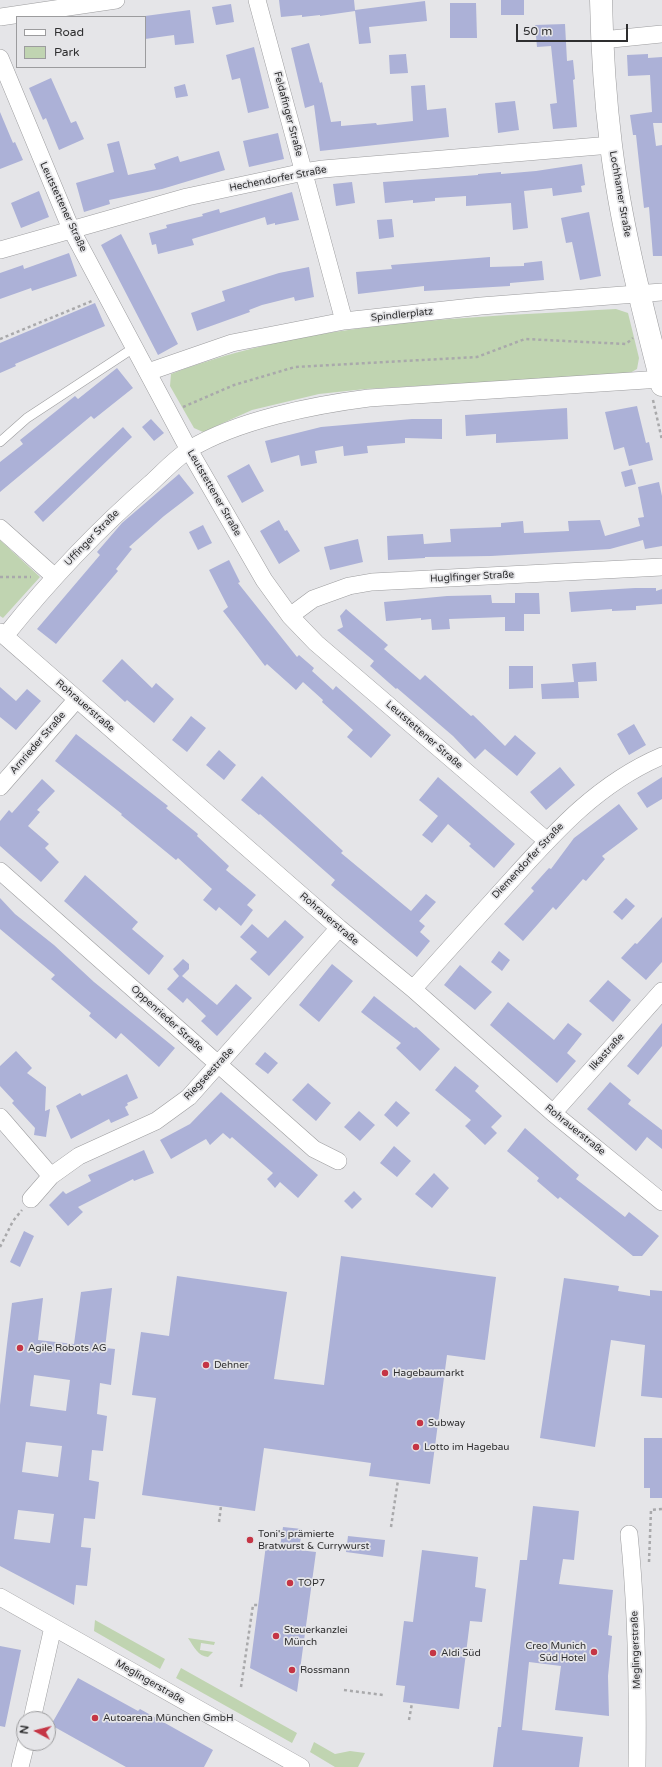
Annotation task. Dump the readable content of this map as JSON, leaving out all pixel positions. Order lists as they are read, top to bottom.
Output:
{
  "streets": {
    "main road": ["Lochhamer Straße"],
    "street": [
      "Feldafinger Straße",
      "Hechendorfer Straße",
      "Leutstettener Straße",
      "Spindlerplatz",
      "Uffinger Straße",
      "Huglfinger Straße",
      "Rohrauerstraße",
      "Arnrieder Straße",
      "Diemendorfer Straße",
      "Oppenrieder Straße",
      "Ilkastraße",
      "Riegseestraße",
      "Meglingerstraße"
    ]
  },
  "crossings": [
    ["Feldafinger Straße", "Hechendorfer Straße"],
    ["Feldafinger Straße", "Spindlerplatz"],
    ["Hechendorfer Straße", "Lochhamer Straße"],
    ["Hechendorfer Straße", "Leutstettener Straße"],
    ["Lochhamer Straße", "Spindlerplatz"],
    ["Leutstettener Straße", "Spindlerplatz"],
    ["Leutstettener Straße", "Uffinger Straße"],
    ["Leutstettener Straße", "Huglfinger Straße"],
    ["Leutstettener Straße", "Diemendorfer Straße"],
    ["Uffinger Straße", "Rohrauerstraße"],
    ["Rohrauerstraße", "Arnrieder Straße"],
    ["Rohrauerstraße", "Diemendorfer Straße"],
    ["Rohrauerstraße", "Ilkastraße"],
    ["Rohrauerstraße", "Riegseestraße"],
    ["Oppenrieder Straße", "Riegseestraße"]
  ],
  "places": [
    "Agile Robots AG",
    "Dehner",
    "Hagebaumarkt",
    "Subway",
    "Lotto im Hagebau",
    "Toni's prämierte Bratwurst & Currywurst",
    "TOP7",
    "Steuerkanzlei Münch",
    "Creo Munich Süd Hotel",
    "Aldi Süd",
    "Rossmann",
    "Autoarena München GmbH"
  ],
  "legend": ["Road", "Park"],
  "scale_bar": "50 m",
  "north": "left"
}
